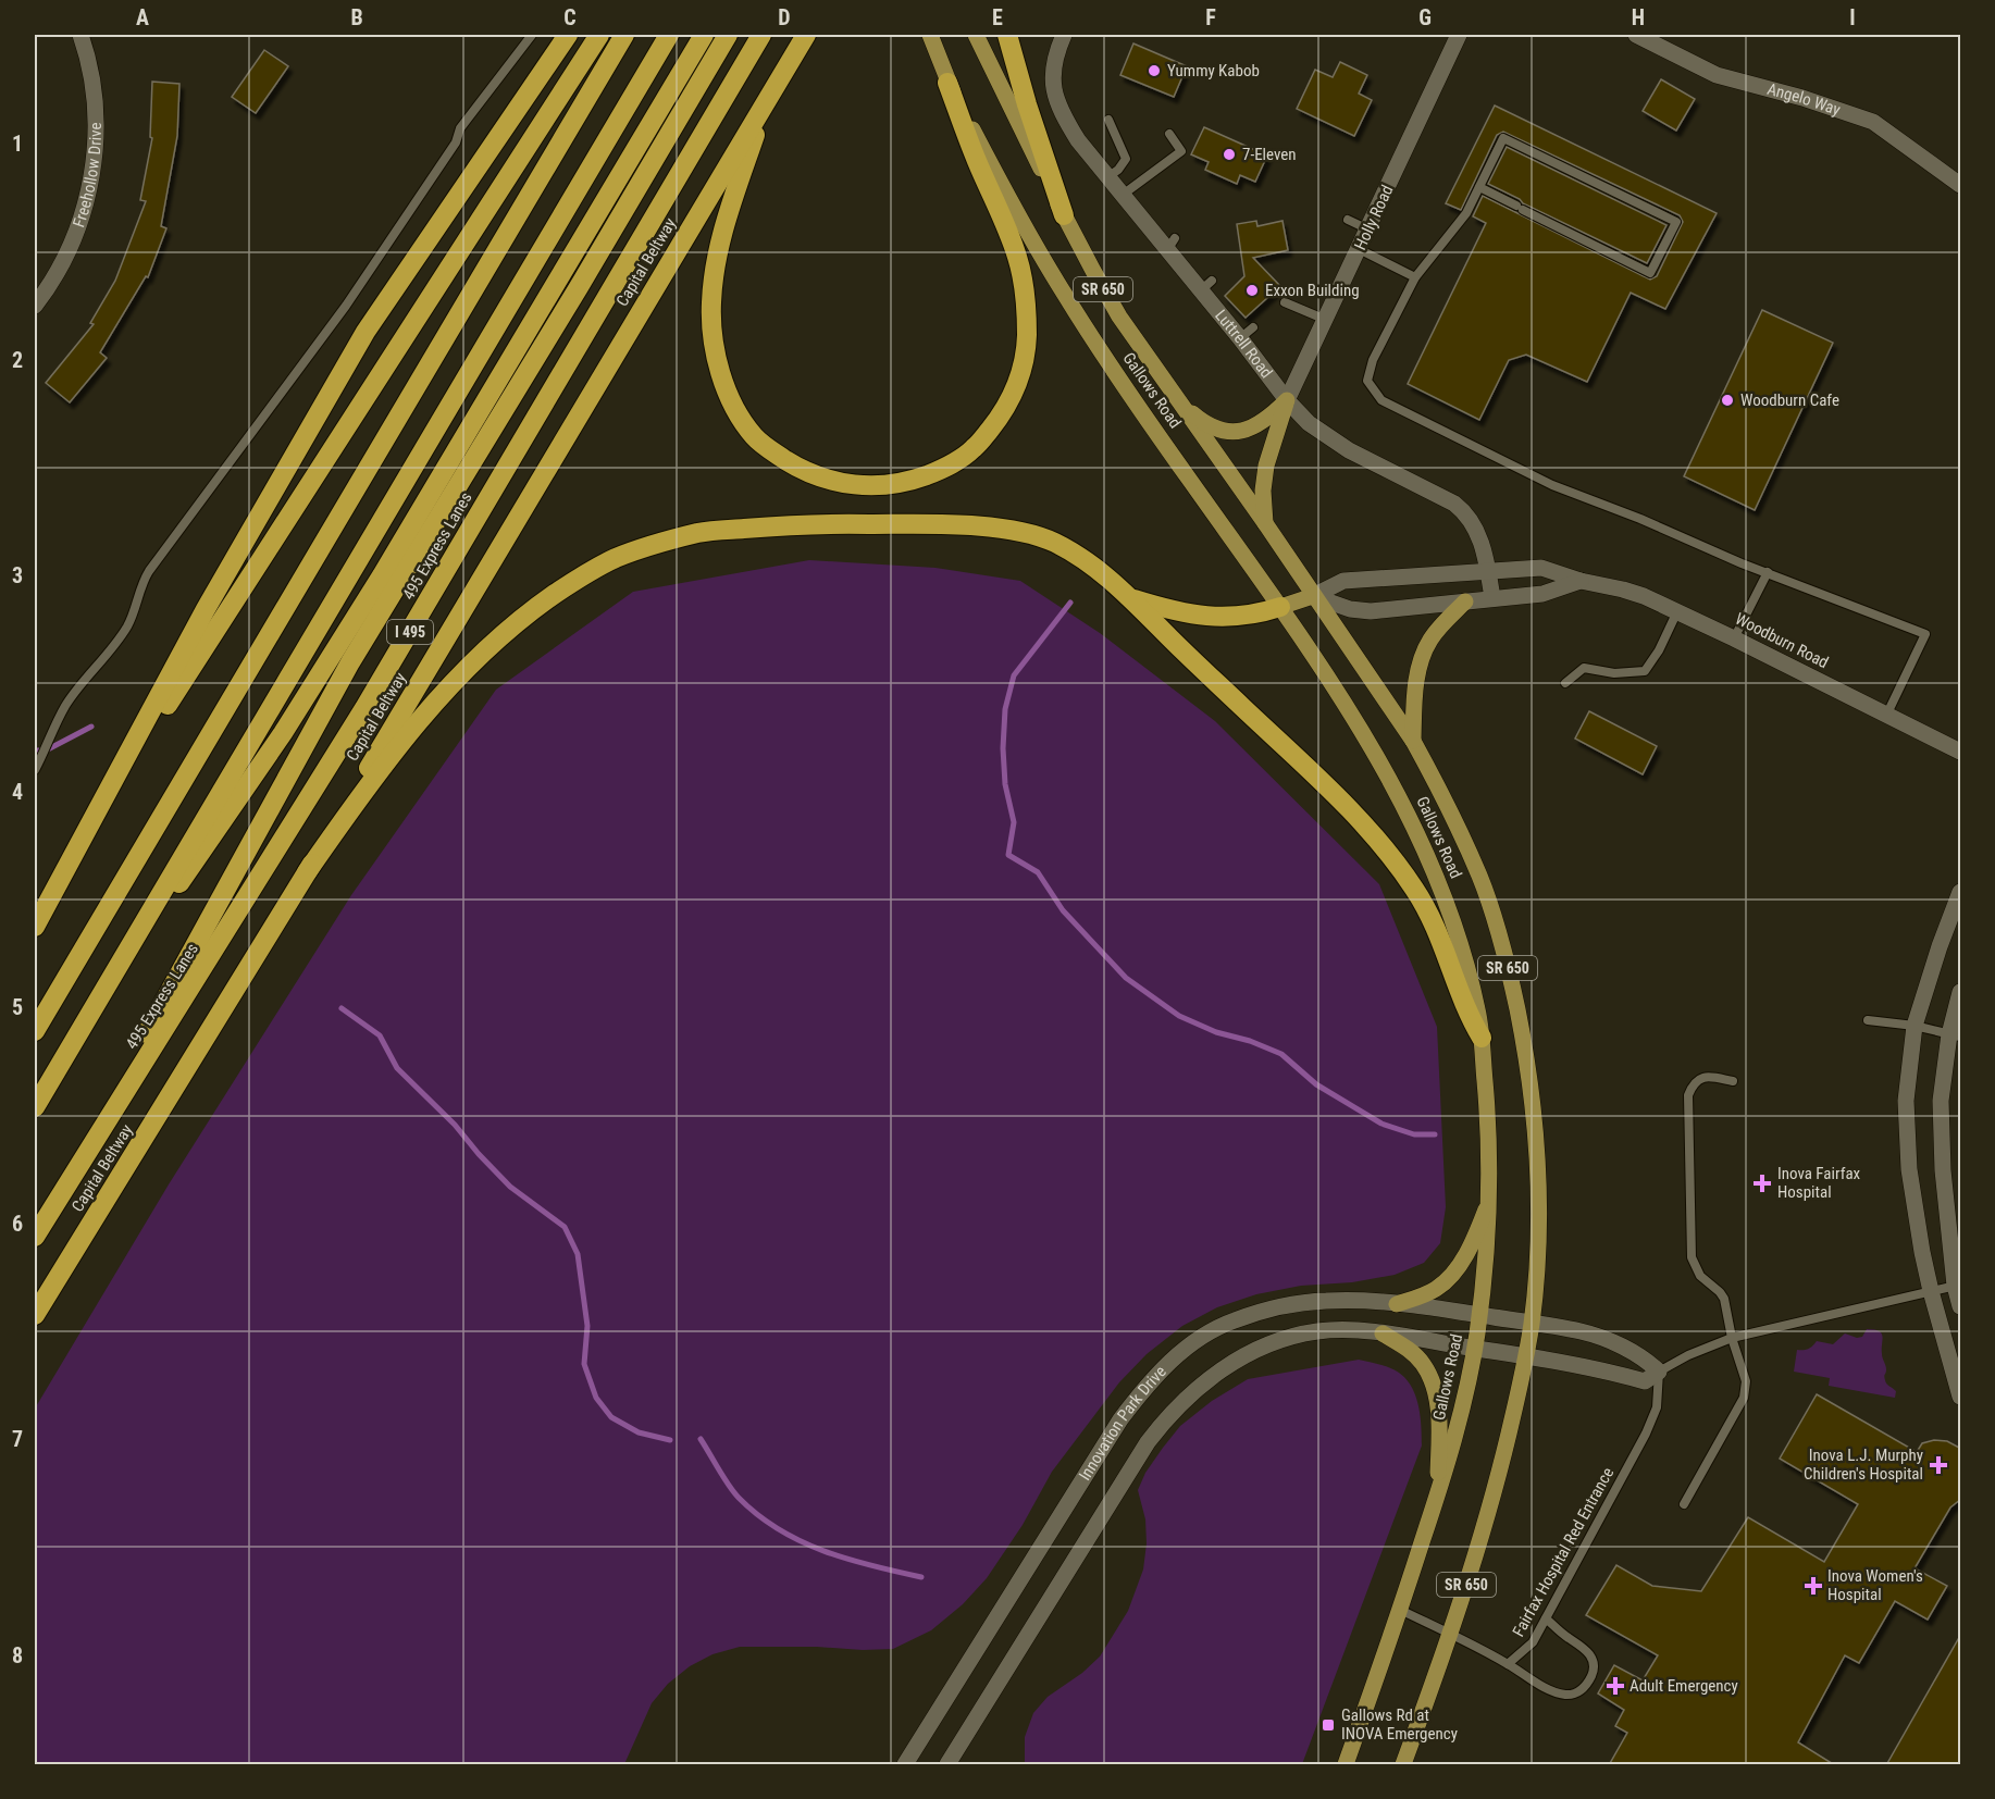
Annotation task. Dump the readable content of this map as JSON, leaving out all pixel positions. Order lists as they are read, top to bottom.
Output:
{
  "streets": {
    "highway": ["Capital Beltway", "495 Express Lanes", "I 495"],
    "main road": ["SR 650", "Gallows Road", "Woodburn Road"],
    "street": [
      "Angelo Way",
      "Freehollow Drive",
      "Holly Road",
      "Luttrell Road",
      "Innovation Park Drive"
    ],
    "lane": ["Fairfax Hospital Red Entrance"]
  },
  "crossings": [
    ["Holly Road", "Luttrell Road"],
    ["Luttrell Road", "Woodburn Road"],
    ["Gallows Road", "Woodburn Road"],
    ["Gallows Road", "Innovation Park Drive"],
    ["Innovation Park Drive", "Fairfax Hospital Red Entrance"]
  ],
  "places": {
    "other": [
      "Yummy Kabob",
      "7-Eleven",
      "Exxon Building",
      "Woodburn Cafe"
    ],
    "health": [
      "Inova Fairfax Hospital",
      "Inova L.J. Murphy Children's Hospital",
      "Inova Women's Hospital",
      "Adult Emergency"
    ],
    "transit": ["Gallows Rd at INOVA Emergency"]
  },
  "grid": {
    "columns": [
      "A",
      "B",
      "C",
      "D",
      "E",
      "F",
      "G",
      "H",
      "I"
    ],
    "rows": [
      "1",
      "2",
      "3",
      "4",
      "5",
      "6",
      "7",
      "8"
    ]
  }
}
